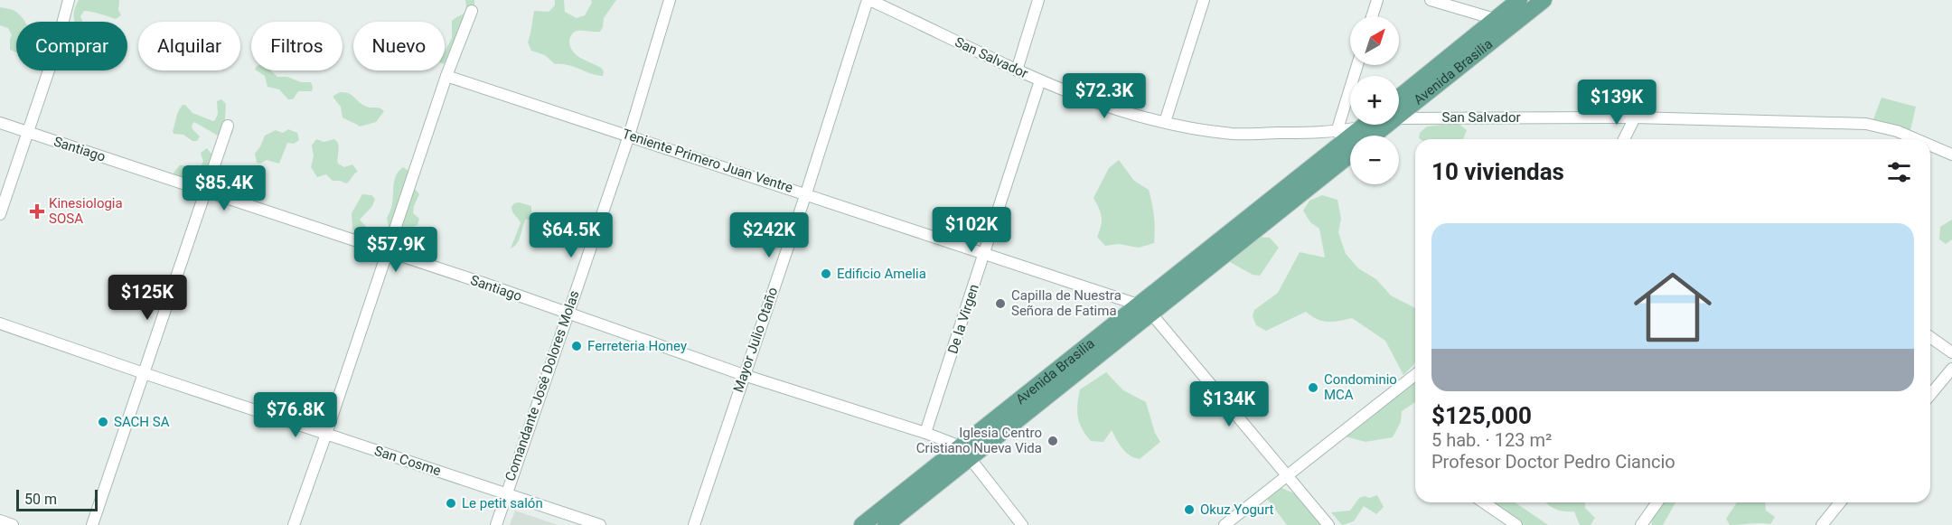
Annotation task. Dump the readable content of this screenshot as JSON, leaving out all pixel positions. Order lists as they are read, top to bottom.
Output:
{
  "streets": {
    "main road": ["Avenida Brasilia"],
    "street": [
      "San Salvador",
      "Santiago",
      "Teniente Primero Juan Ventre",
      "De la Virgen",
      "Mayor Julio Otaño",
      "Comandante José Dolores Molas",
      "San Cosme"
    ]
  },
  "crossings": [
    ["San Salvador", "Avenida Brasilia"],
    ["San Salvador", "De la Virgen"],
    ["San Salvador", "Mayor Julio Otaño"],
    ["Avenida Brasilia", "Santiago"],
    ["Avenida Brasilia", "Teniente Primero Juan Ventre"],
    ["Santiago", "De la Virgen"],
    ["Santiago", "Mayor Julio Otaño"],
    ["Santiago", "Comandante José Dolores Molas"],
    ["Teniente Primero Juan Ventre", "De la Virgen"],
    ["Teniente Primero Juan Ventre", "Mayor Julio Otaño"],
    ["Teniente Primero Juan Ventre", "Comandante José Dolores Molas"],
    ["Comandante José Dolores Molas", "San Cosme"]
  ],
  "places": {
    "health": ["Kinesiologia SOSA"],
    "other": [
      "Edificio Amelia",
      "Capilla de Nuestra Señora de Fatima",
      "Ferreteria Honey",
      "Condominio MCA",
      "SACH SA",
      "Iglesia Centro Cristiano Nueva Vida",
      "Le petit salón",
      "Okuz Yogurt"
    ]
  },
  "scale_bar": "50 m",
  "north": "top right",
  "page": {
    "map_buttons": ["+", "−"],
    "chip": [
      "Comprar",
      "Alquilar",
      "Filtros",
      "Nuevo"
    ],
    "price": [
      "$72.3K",
      "$139K",
      "$85.4K",
      "$102K",
      "$64.5K",
      "$242K",
      "$57.9K",
      "$125K",
      "$134K",
      "$76.8K"
    ],
    "heading": "10 viviendas",
    "list": [
      {
        "name": "$125,000",
        "note": "5 hab. · 123 m² · Profesor Doctor Pedro Ciancio"
      }
    ],
    "scale": "50 m"
  }
}
